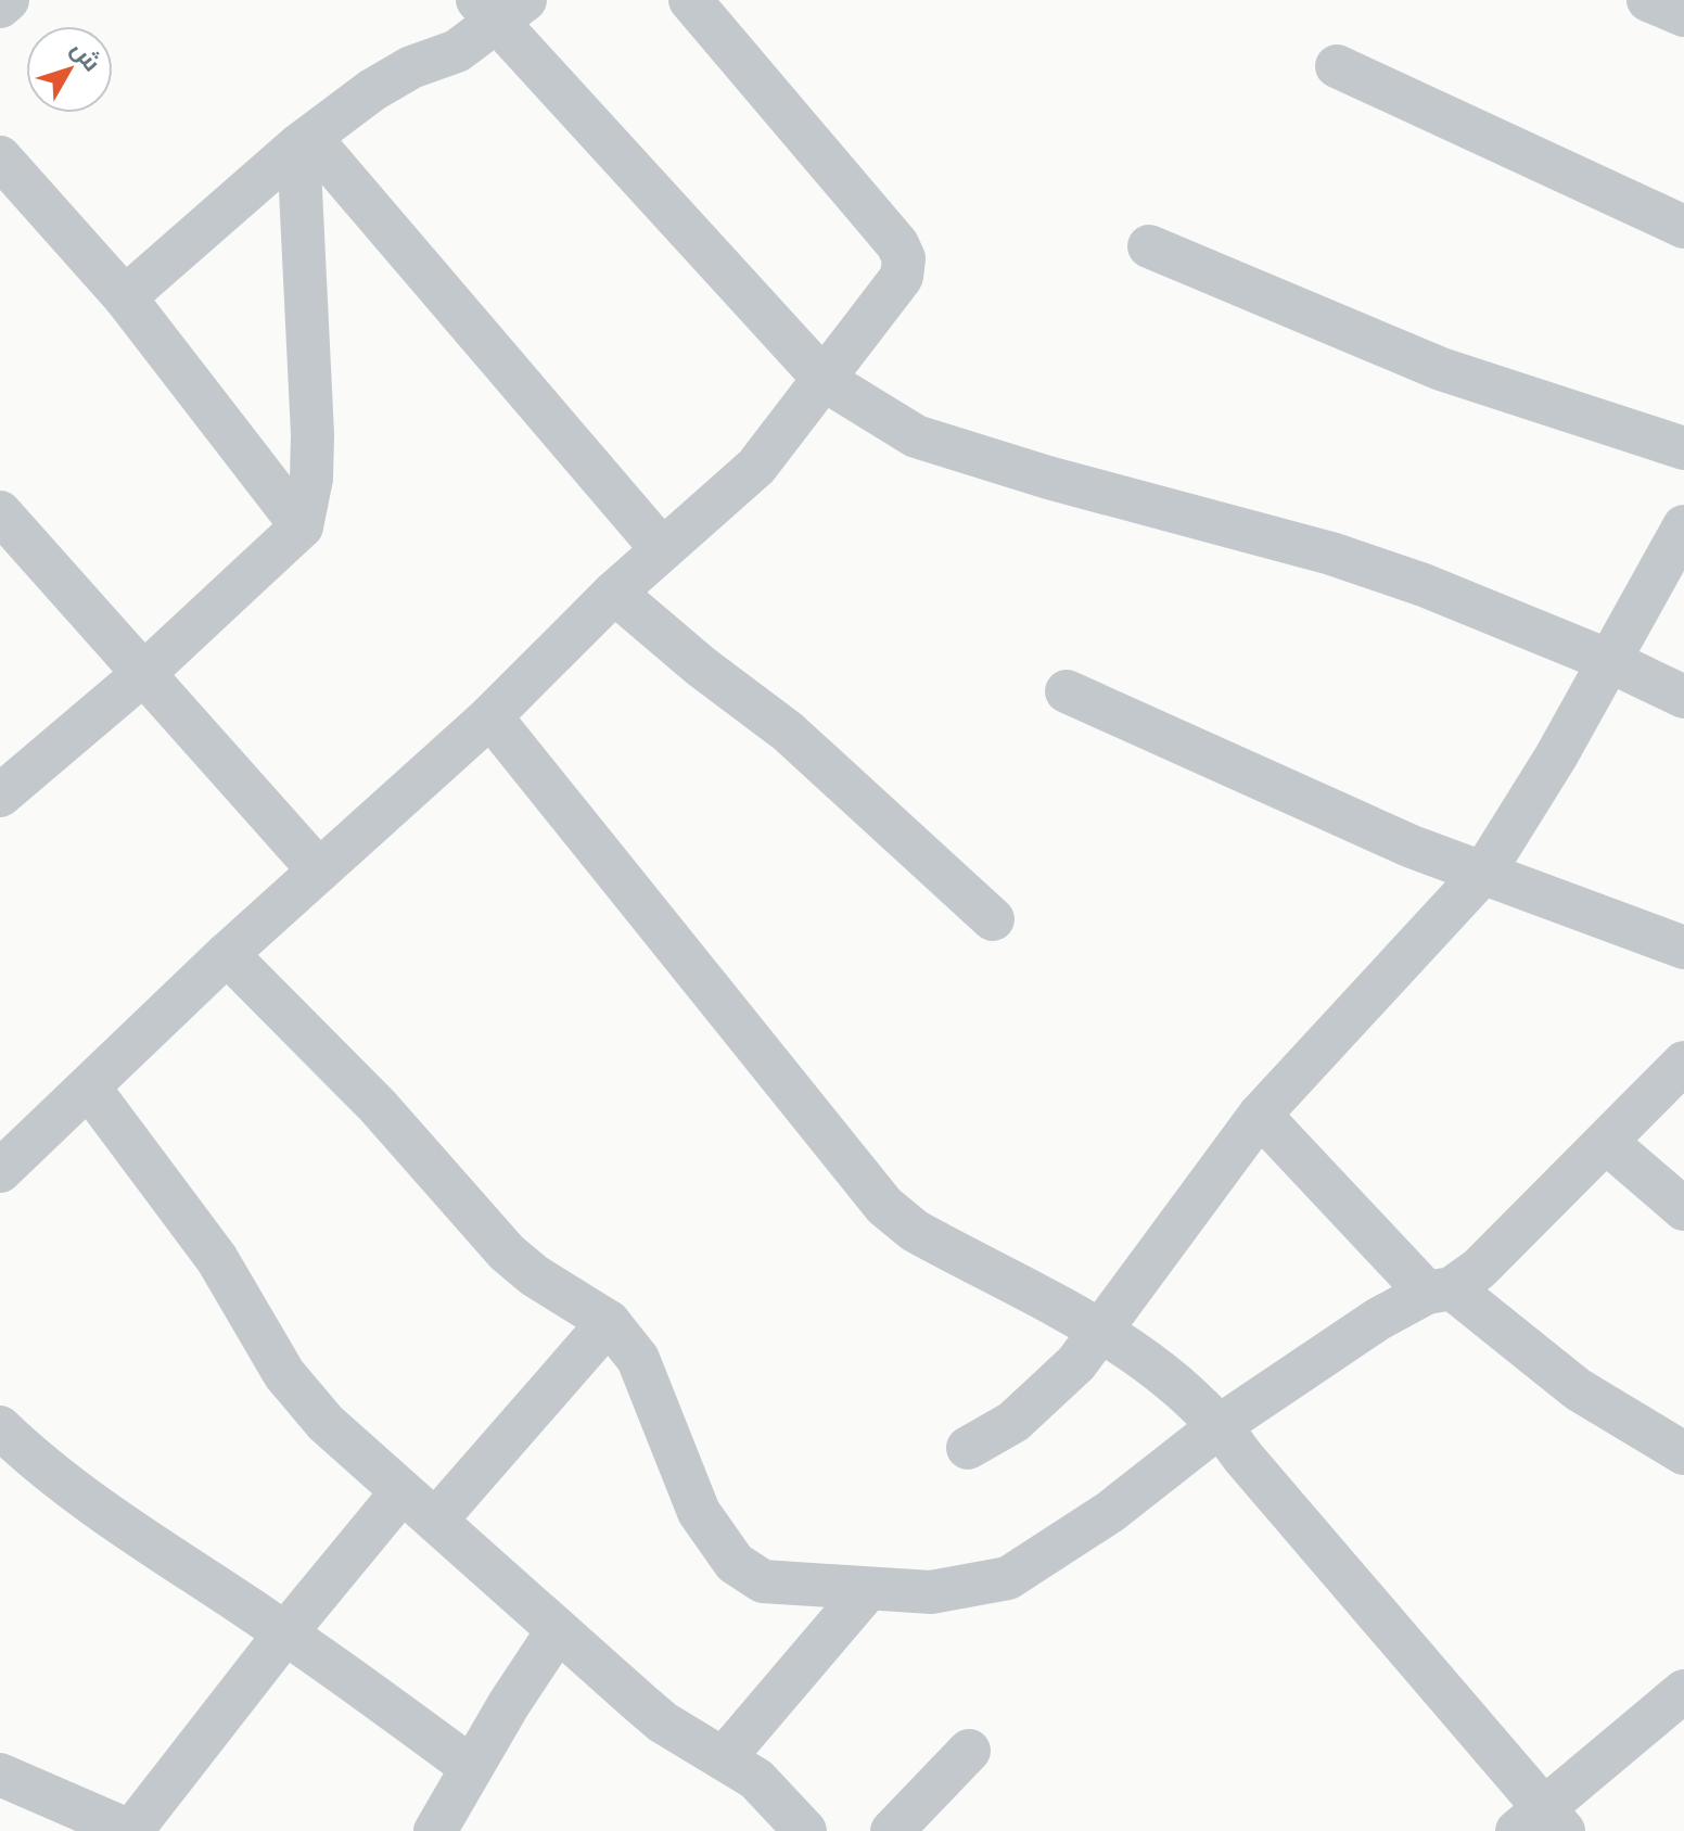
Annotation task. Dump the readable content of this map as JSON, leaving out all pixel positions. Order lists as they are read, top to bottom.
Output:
{
  "north": "top right"
}
